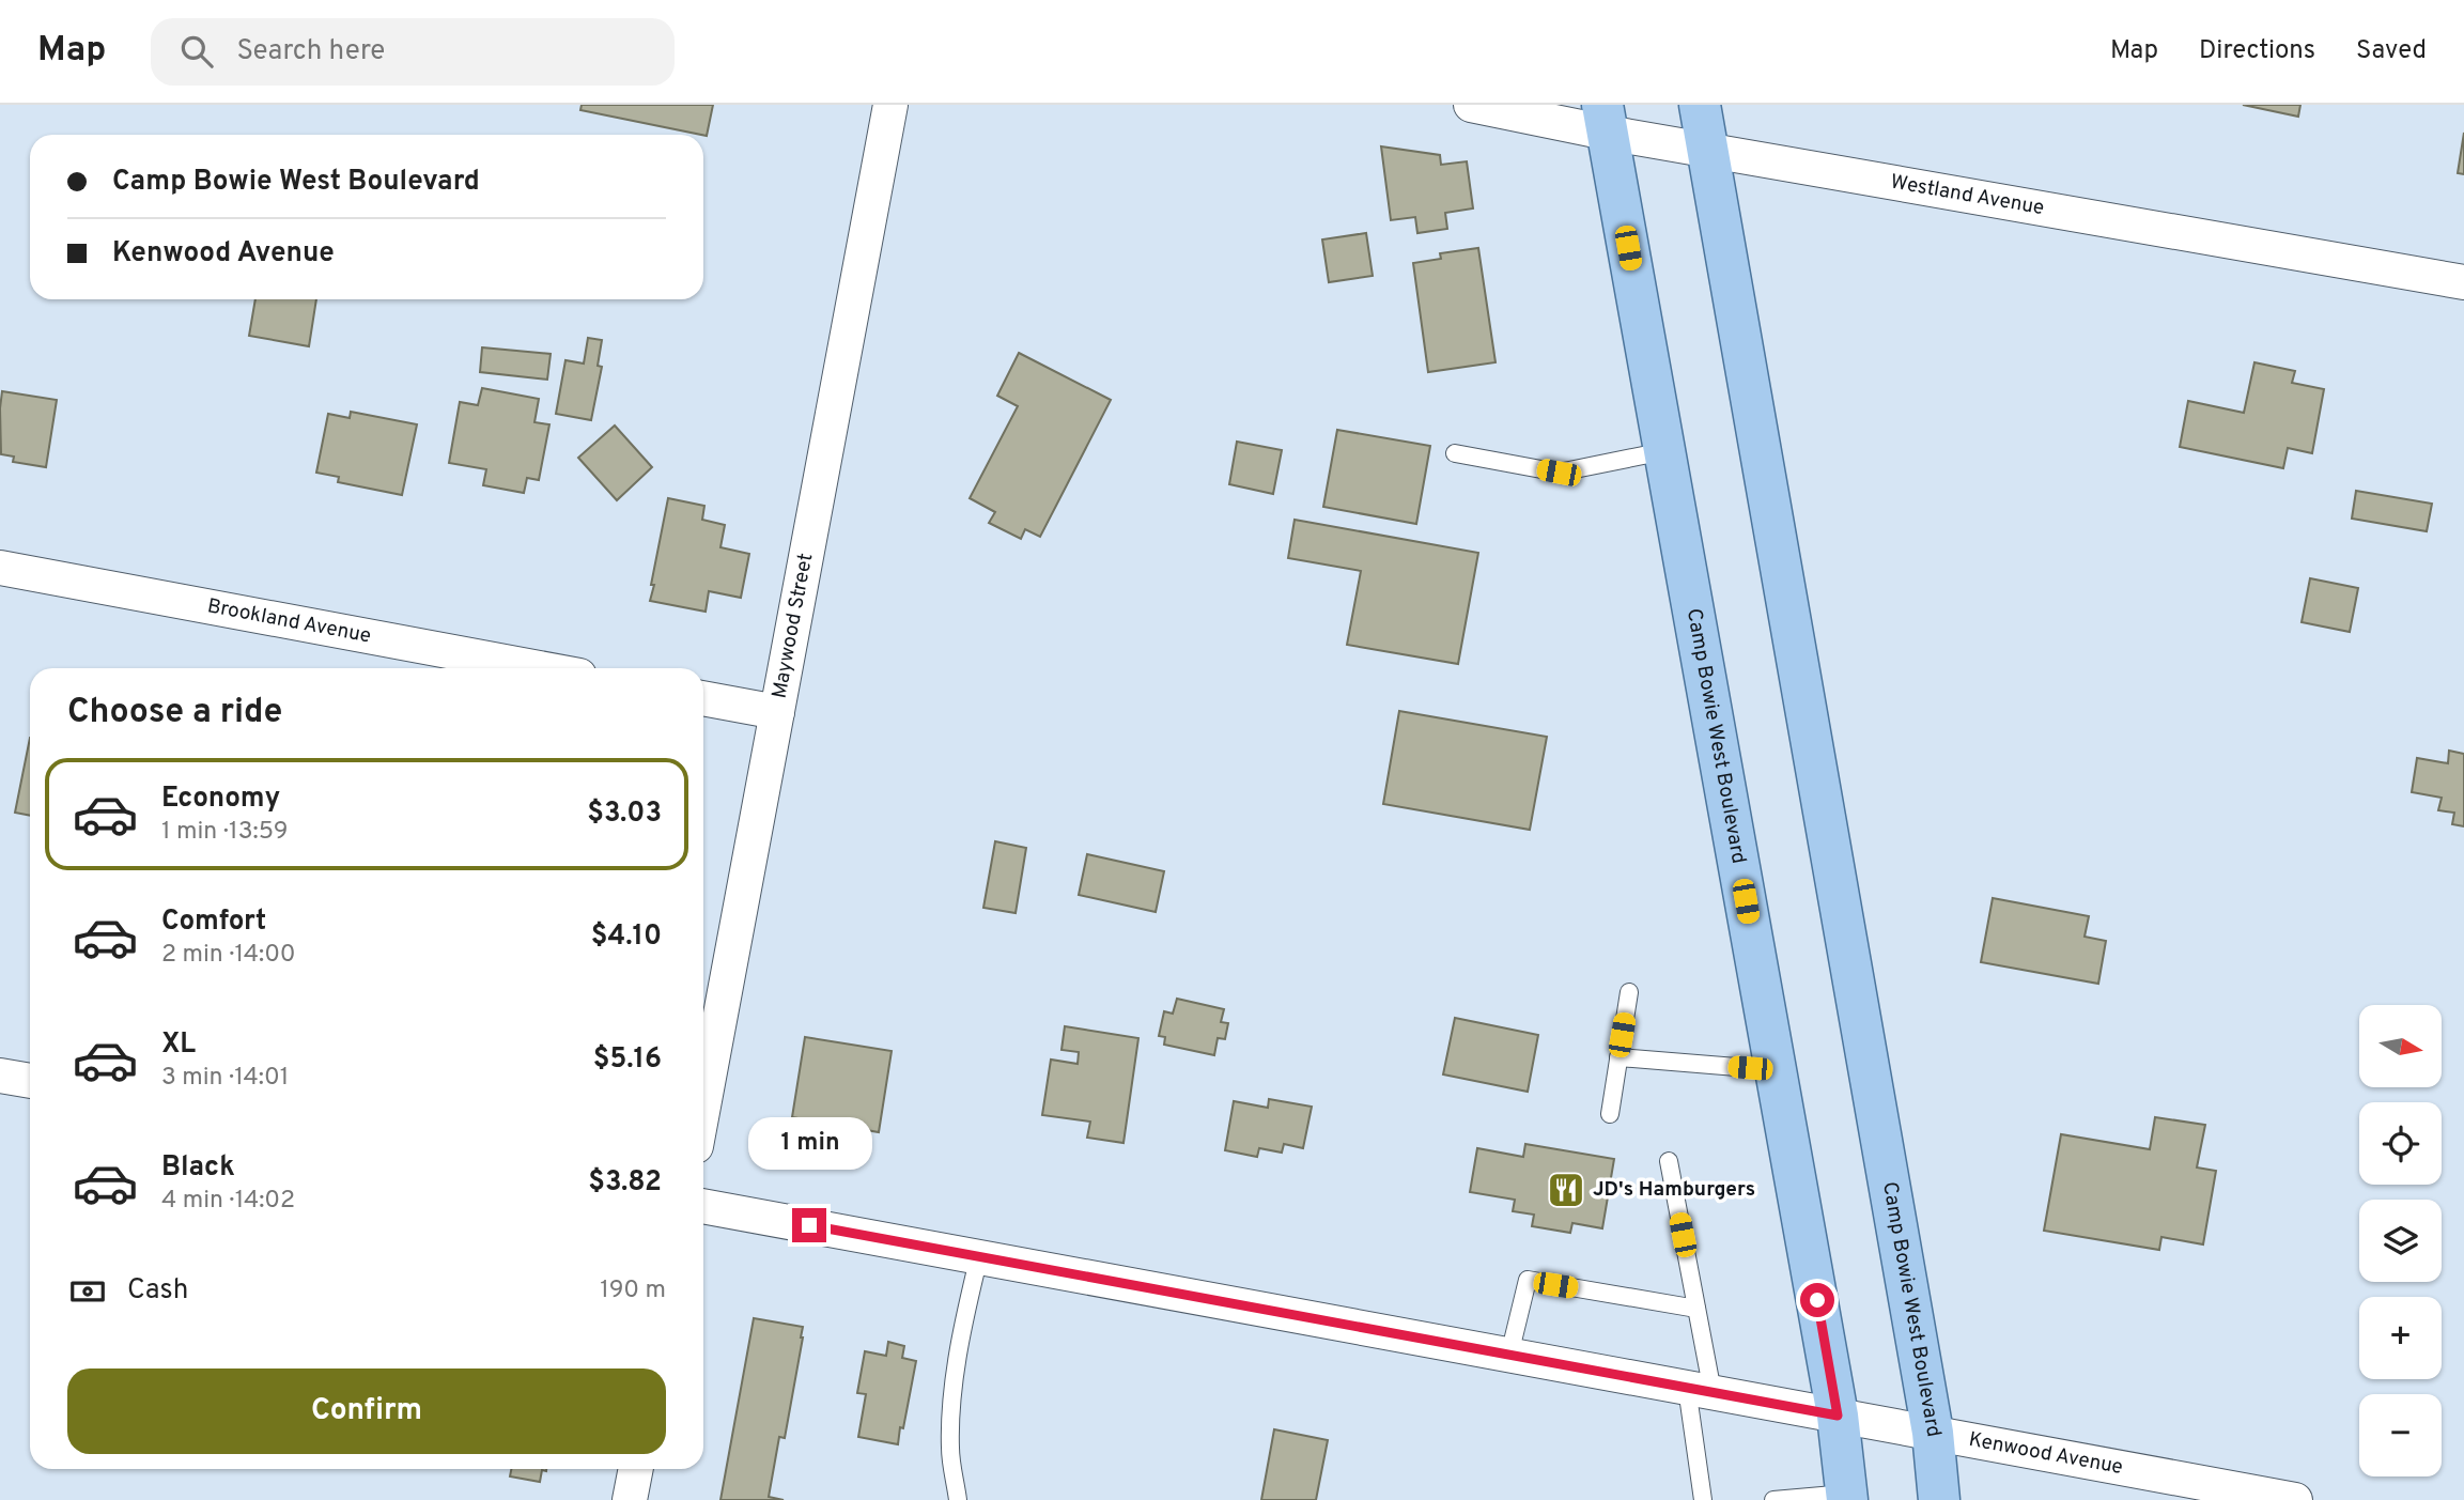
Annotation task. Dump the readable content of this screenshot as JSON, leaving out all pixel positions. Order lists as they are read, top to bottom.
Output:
{
  "streets": {
    "main road": ["Camp Bowie West Boulevard"],
    "street": [
      "Westland Avenue",
      "Brookland Avenue",
      "Maywood Street",
      "Kenwood Avenue"
    ]
  },
  "crossings": [
    ["Westland Avenue", "Camp Bowie West Boulevard"],
    ["Camp Bowie West Boulevard", "Kenwood Avenue"]
  ],
  "places": {
    "restaurant": ["JD's Hamburgers"]
  },
  "north": "right",
  "page": {
    "header": "Map",
    "search": "Search here",
    "nav": ["Map", "Directions", "Saved"],
    "banner": ["Camp Bowie West Boulevard", "Kenwood Avenue"],
    "heading": "Choose a ride",
    "list": [
      {
        "name": "Economy",
        "note": "1 min · 13:59",
        "value": "$3.03"
      },
      {
        "name": "Comfort",
        "note": "2 min · 14:00",
        "value": "$4.10"
      },
      {
        "name": "XL",
        "note": "3 min · 14:01",
        "value": "$5.16"
      },
      {
        "name": "Black",
        "note": "4 min · 14:02",
        "value": "$3.82"
      }
    ],
    "map_buttons": ["+", "−"],
    "bubble": "1 min",
    "pay": ["Cash", "190 m"],
    "buttons": "Confirm"
  }
}
